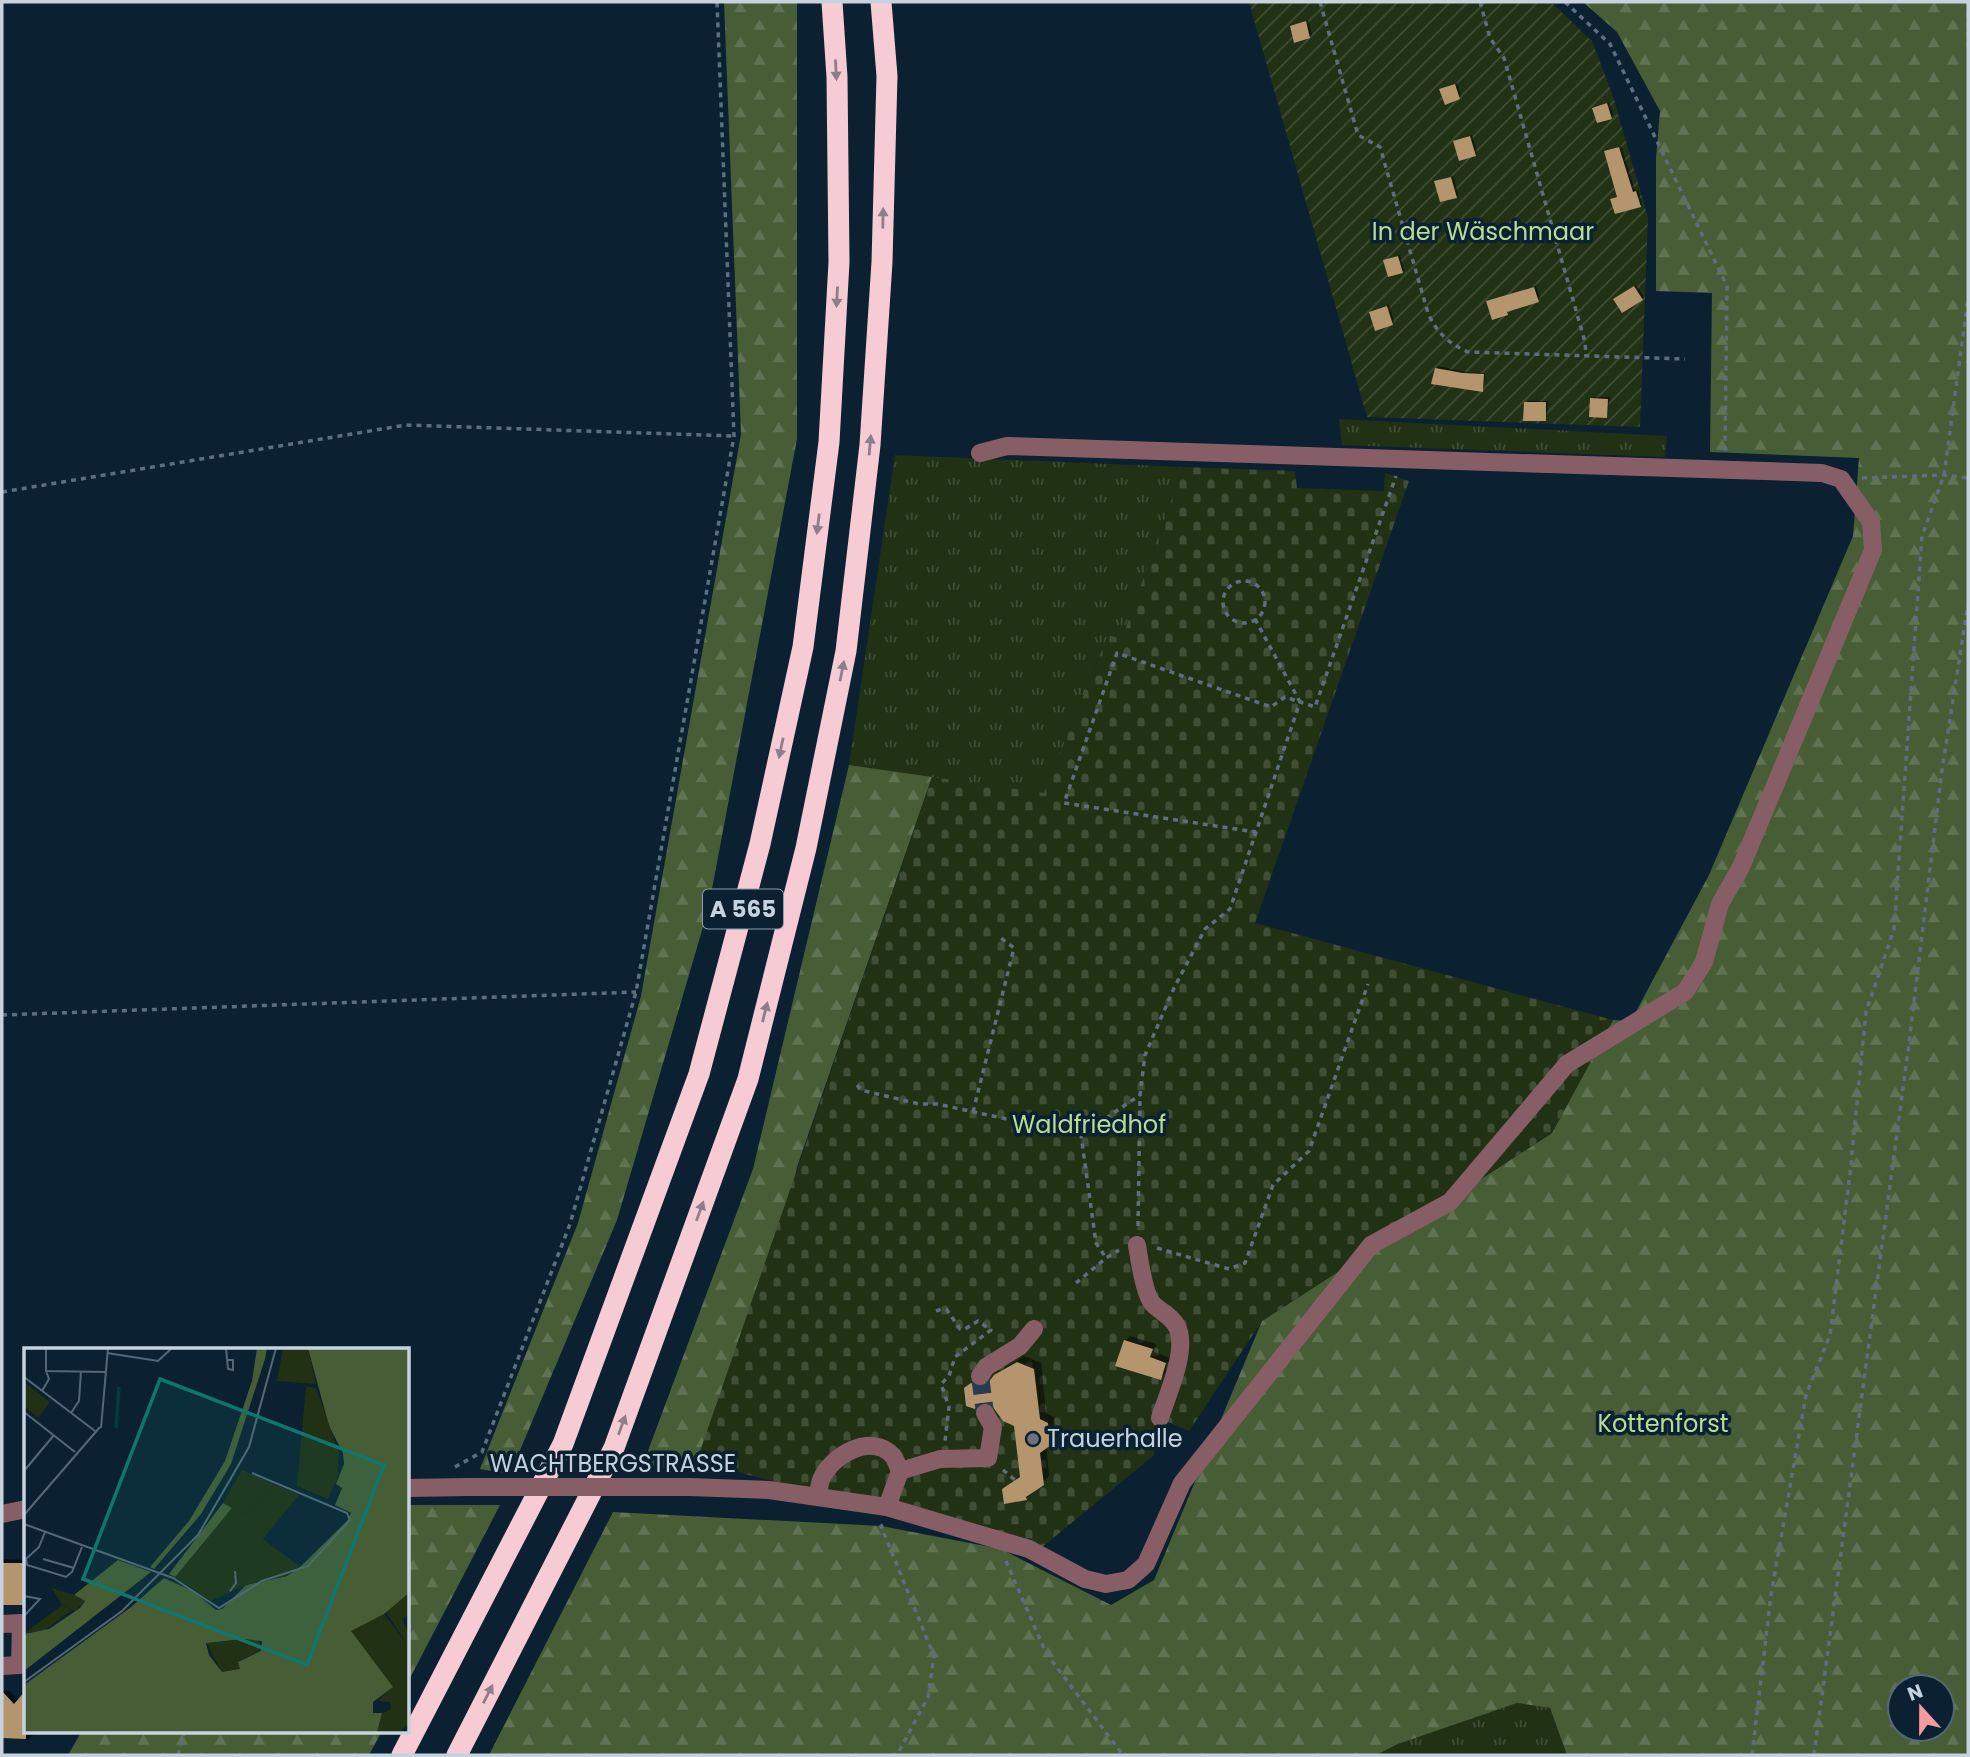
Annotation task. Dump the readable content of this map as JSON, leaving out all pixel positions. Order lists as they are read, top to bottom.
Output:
{
  "streets": {
    "highway": ["A 565"],
    "street": ["WACHTBERGSTRASSE"]
  },
  "parks": ["In der Wäschmaar", "Waldfriedhof", "Kottenforst"],
  "places": ["Trauerhalle"],
  "north": "top"
}
